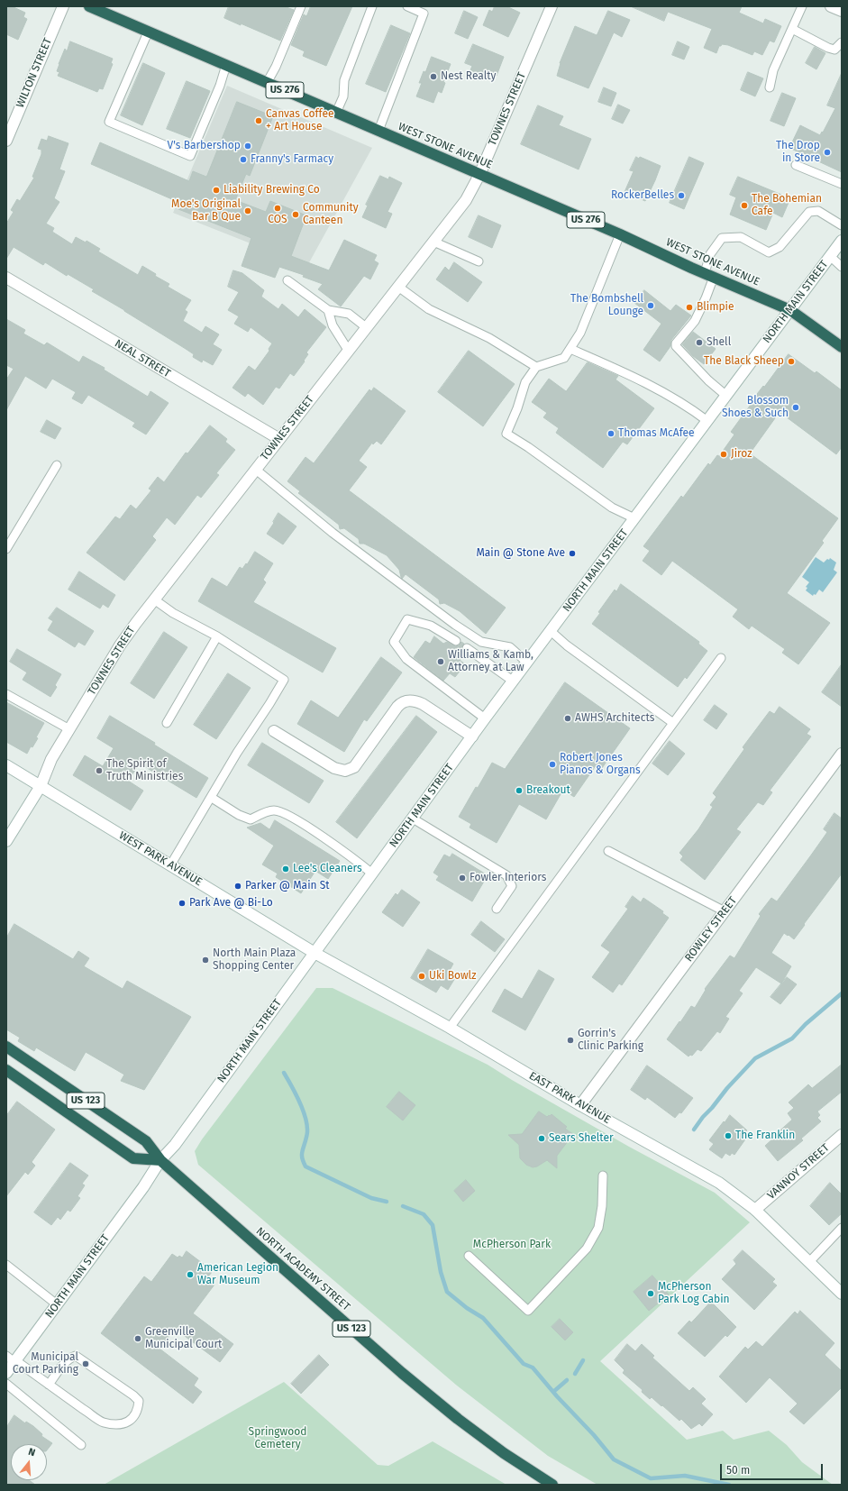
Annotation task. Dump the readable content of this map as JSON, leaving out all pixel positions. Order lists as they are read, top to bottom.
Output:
{
  "streets": {
    "highway": [
      "US 276",
      "WEST STONE AVENUE",
      "US 123",
      "NORTH ACADEMY STREET"
    ],
    "street": [
      "WILTON STREET",
      "TOWNES STREET",
      "NORTH MAIN STREET",
      "NEAL STREET",
      "WEST PARK AVENUE",
      "ROWLEY STREET",
      "EAST PARK AVENUE",
      "VANNOY STREET"
    ]
  },
  "crossings": [
    ["US 276", "WEST STONE AVENUE"],
    ["US 276", "NORTH MAIN STREET"],
    ["TOWNES STREET", "WEST STONE AVENUE"],
    ["TOWNES STREET", "NEAL STREET"],
    ["TOWNES STREET", "WEST PARK AVENUE"],
    ["WEST STONE AVENUE", "NORTH MAIN STREET"],
    ["NORTH MAIN STREET", "WEST PARK AVENUE"],
    ["NORTH MAIN STREET", "EAST PARK AVENUE"],
    ["NORTH MAIN STREET", "US 123"],
    ["NORTH MAIN STREET", "NORTH ACADEMY STREET"],
    ["WEST PARK AVENUE", "EAST PARK AVENUE"],
    ["ROWLEY STREET", "EAST PARK AVENUE"],
    ["EAST PARK AVENUE", "VANNOY STREET"],
    ["US 123", "NORTH ACADEMY STREET"]
  ],
  "parks": ["McPherson Park", "Springwood Cemetery"],
  "places": [
    "Nest Realty",
    "Canvas Coffee + Art House",
    "V's Barbershop",
    "The Drop in Store",
    "Franny's Farmacy",
    "Liability Brewing Co",
    "RockerBelles",
    "The Bohemian Cafe",
    "COS",
    "Moe's Original Bar B Que",
    "Community Canteen",
    "The Bombshell Lounge",
    "Blimpie",
    "Shell",
    "The Black Sheep",
    "Blossom Shoes & Such",
    "Thomas McAfee",
    "Jiroz",
    "Main @ Stone Ave",
    "Williams & Kamb, Attorney at Law",
    "AWHS Architects",
    "Robert Jones Pianos & Organs",
    "The Spirit of Truth Ministries",
    "Breakout",
    "Lee's Cleaners",
    "Fowler Interiors",
    "Parker @ Main St",
    "Park Ave @ Bi-Lo",
    "North Main Plaza Shopping Center",
    "Uki Bowlz",
    "Gorrin's Clinic Parking",
    "The Franklin",
    "Sears Shelter",
    "American Legion War Museum",
    "McPherson Park Log Cabin",
    "Greenville Municipal Court",
    "Municipal Court Parking"
  ],
  "scale_bar": "50 m",
  "north": "top"
}
